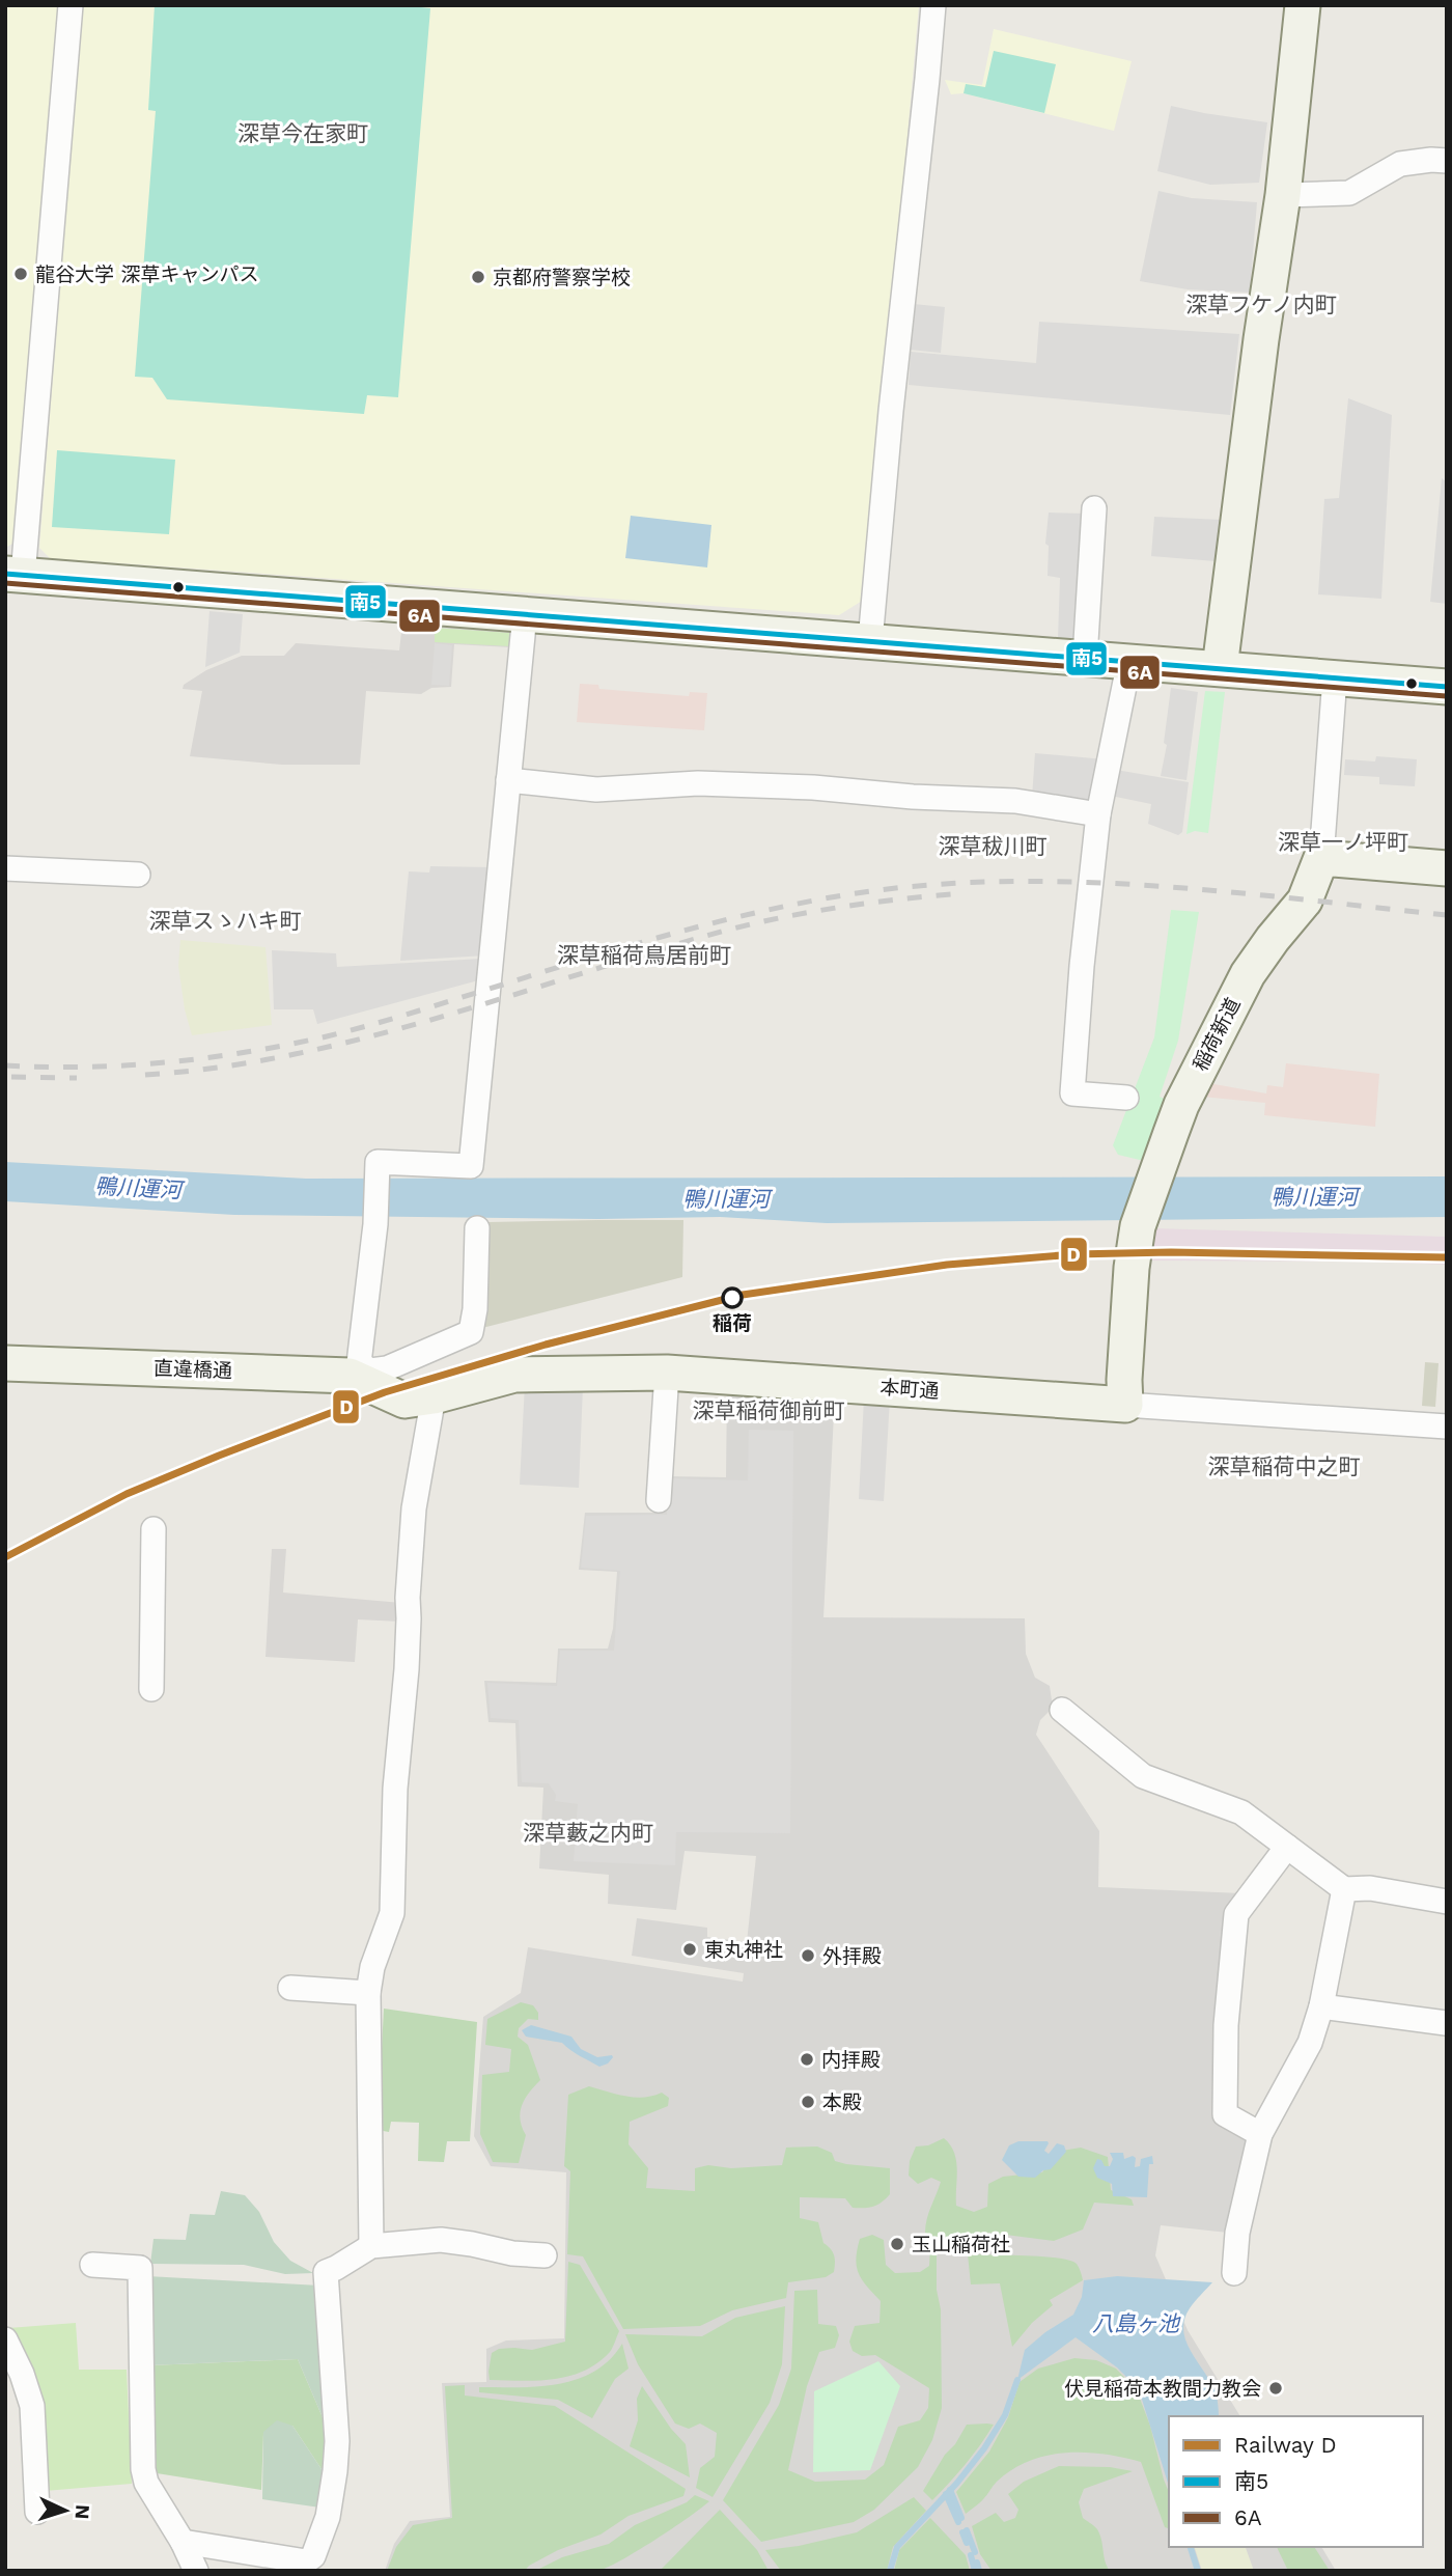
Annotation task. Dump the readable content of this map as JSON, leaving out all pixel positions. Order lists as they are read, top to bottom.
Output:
{
  "streets": {
    "street": ["稲荷新道", "直違橋通", "本町通"]
  },
  "crossings": [
    ["稲荷新道", "本町通"],
    ["直違橋通", "本町通"]
  ],
  "districts": [
    "深草今在家町",
    "深草フケノ内町",
    "深草一ノ坪町",
    "深草秡川町",
    "深草スゝハキ町",
    "深草稲荷鳥居前町",
    "深草稲荷御前町",
    "深草稲荷中之町",
    "深草藪之内町"
  ],
  "water": ["鴨川運河", "八島ヶ池"],
  "places": [
    "龍谷大学 深草キャンパス",
    "京都府警察学校",
    "稲荷",
    "東丸神社",
    "外拝殿",
    "内拝殿",
    "本殿",
    "玉山稲荷社",
    "伏見稲荷本教間力教会"
  ],
  "lines": ["transit line 南5", "transit line 6A", "rail line D"],
  "legend": ["Railway D", "南5", "6A"],
  "north": "right"
}
